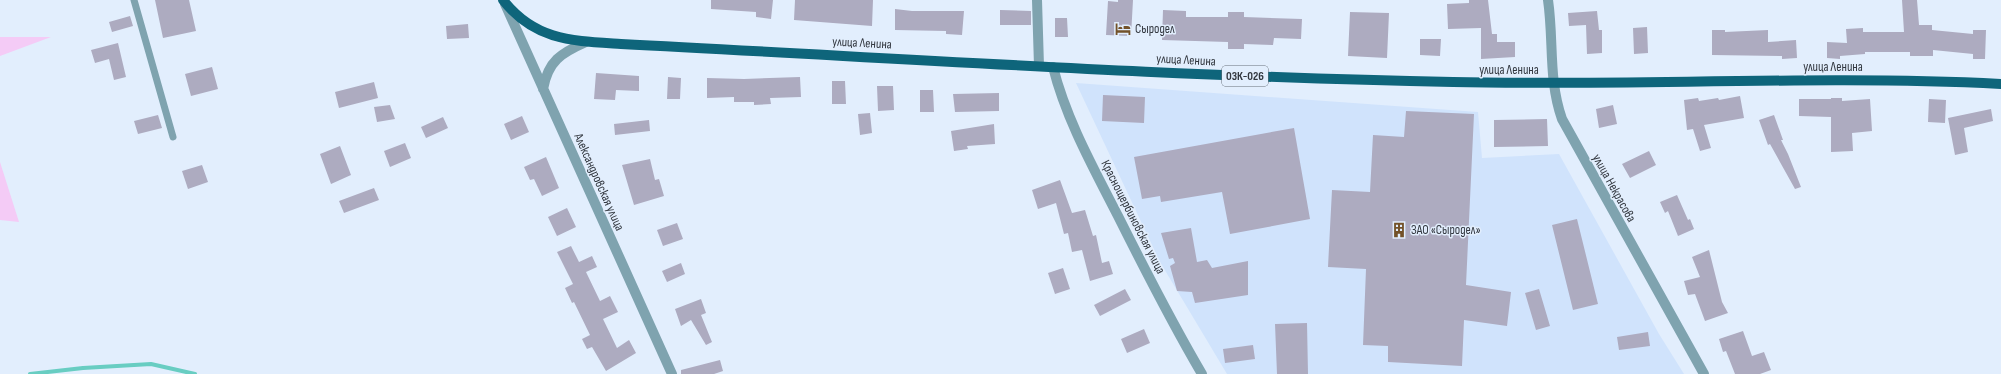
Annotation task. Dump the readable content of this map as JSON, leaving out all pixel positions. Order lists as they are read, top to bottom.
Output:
{
  "streets": {
    "main road": ["улица Ленина", "03К-026"],
    "street": ["Александровская улица", "улица Некрасова", "Краснощербиновская улица"]
  },
  "crossings": [
    ["улица Ленина", "Александровская улица"],
    ["улица Ленина", "улица Некрасова"],
    ["улица Ленина", "Краснощербиновская улица"]
  ],
  "places": {
    "hotel": ["Сыродел"],
    "building": ["ЗАО «Сыродел»"]
  }
}
